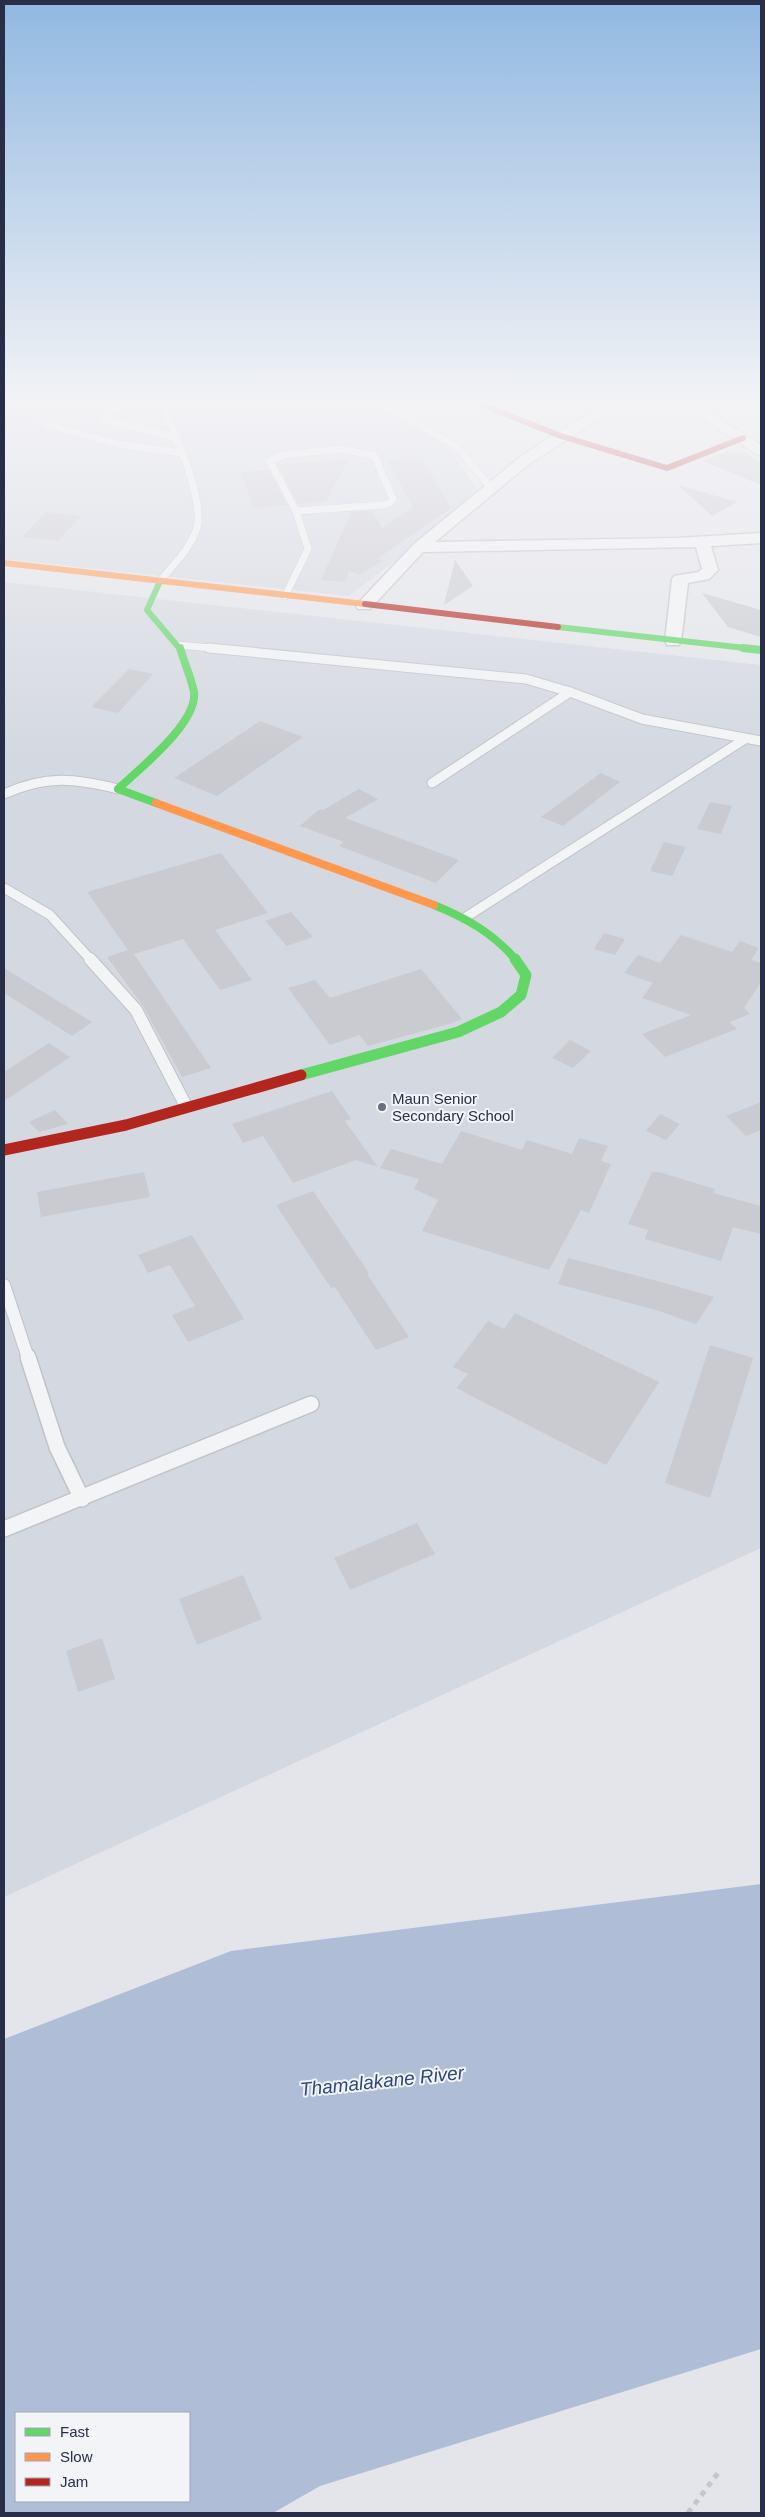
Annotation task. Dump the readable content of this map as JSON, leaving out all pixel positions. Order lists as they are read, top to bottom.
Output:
{
  "water": ["Thamalakane River"],
  "places": ["Maun Senior Secondary School"],
  "legend": ["Fast", "Slow", "Jam"]
}
